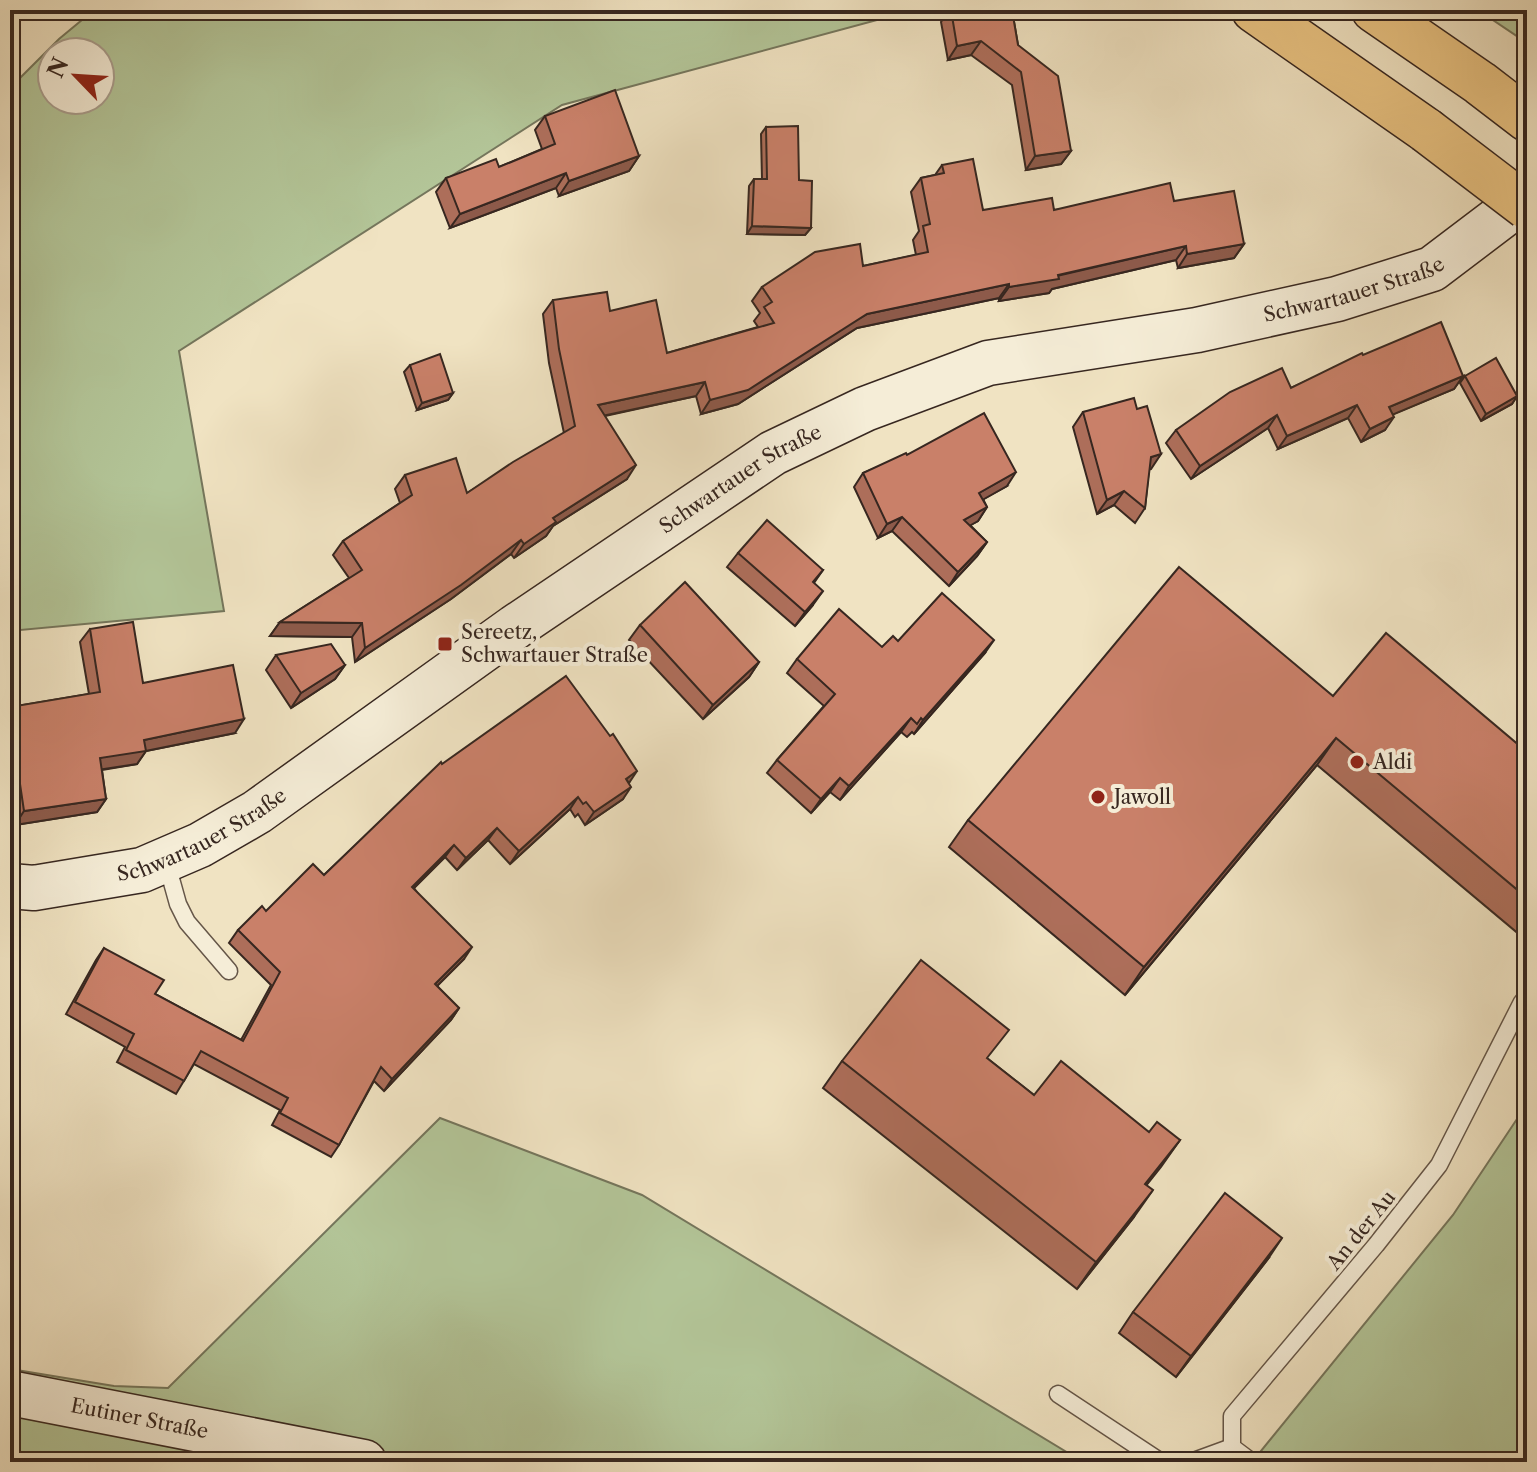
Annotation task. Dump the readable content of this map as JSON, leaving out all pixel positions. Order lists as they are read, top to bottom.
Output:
{
  "streets": {
    "street": ["Schwartauer Straße", "Eutiner Straße"],
    "lane": ["An der Au"]
  },
  "places": {
    "transit": ["Sereetz, Schwartauer Straße"],
    "other": ["Aldi", "Jawoll"]
  },
  "north": "top left"
}
